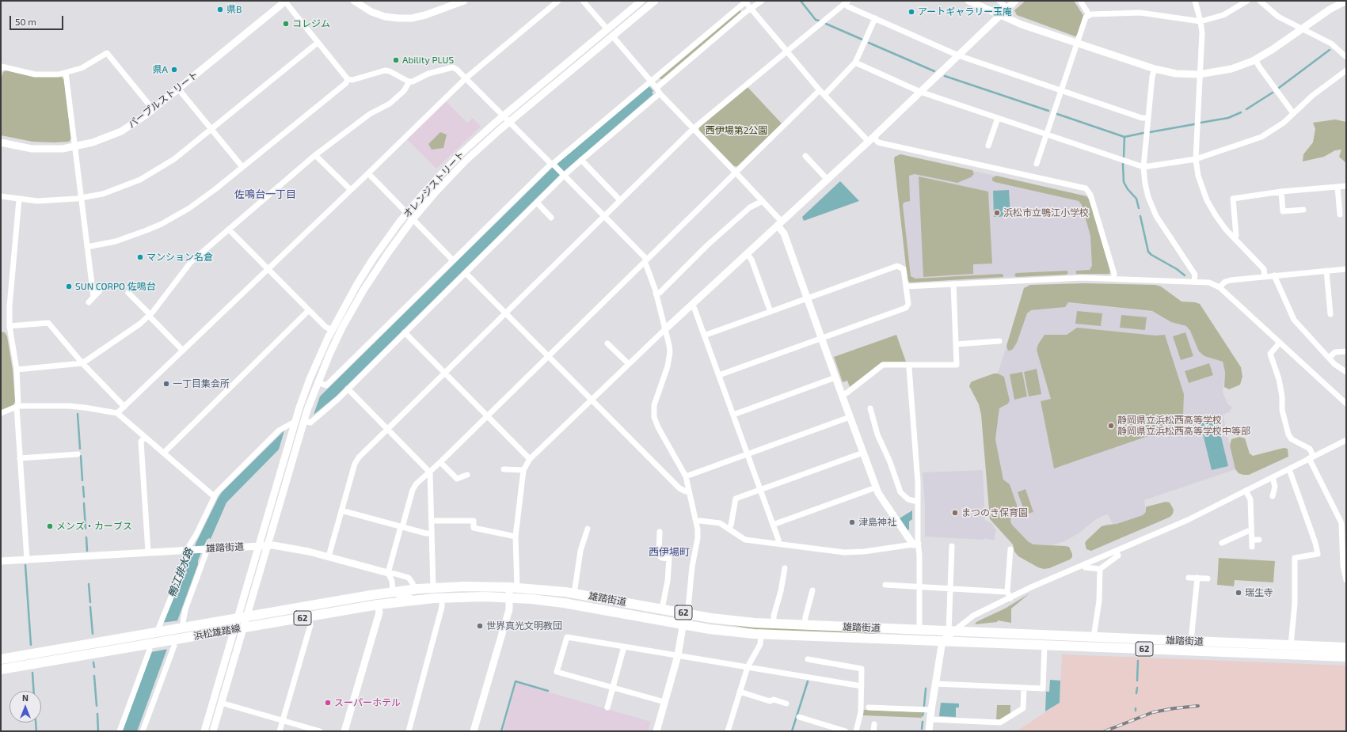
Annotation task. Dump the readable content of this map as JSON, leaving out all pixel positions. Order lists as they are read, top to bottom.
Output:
{
  "streets": {
    "main road": ["雄踏街道", "62", "浜松雄踏線"],
    "street": ["パープルストリート", "オレンジストリート"]
  },
  "crossings": [
    ["オレンジストリート", "雄踏街道"],
    ["オレンジストリート", "浜松雄踏線"],
    ["雄踏街道", "浜松雄踏線"]
  ],
  "districts": ["佐鳴台一丁目", "西伊場町"],
  "water": ["鴨江排水路"],
  "parks": ["西伊場第2公園"],
  "places": [
    "県B",
    "アートギャラリー玉庵",
    "コレジム",
    "Ability PLUS",
    "県A",
    "浜松市立鴨江小学校",
    "マンション名倉",
    "SUN CORPO 佐鳴台",
    "一丁目集会所",
    "静岡県立浜松西高等学校 静岡県立浜松西高等学校中等部",
    "まつのき保育園",
    "津島神社",
    "メンズ・カーブス",
    "瑞生寺",
    "世界真光文明教団",
    "スーパーホテル"
  ],
  "scale_bar": "50 m",
  "north": "top"
}
